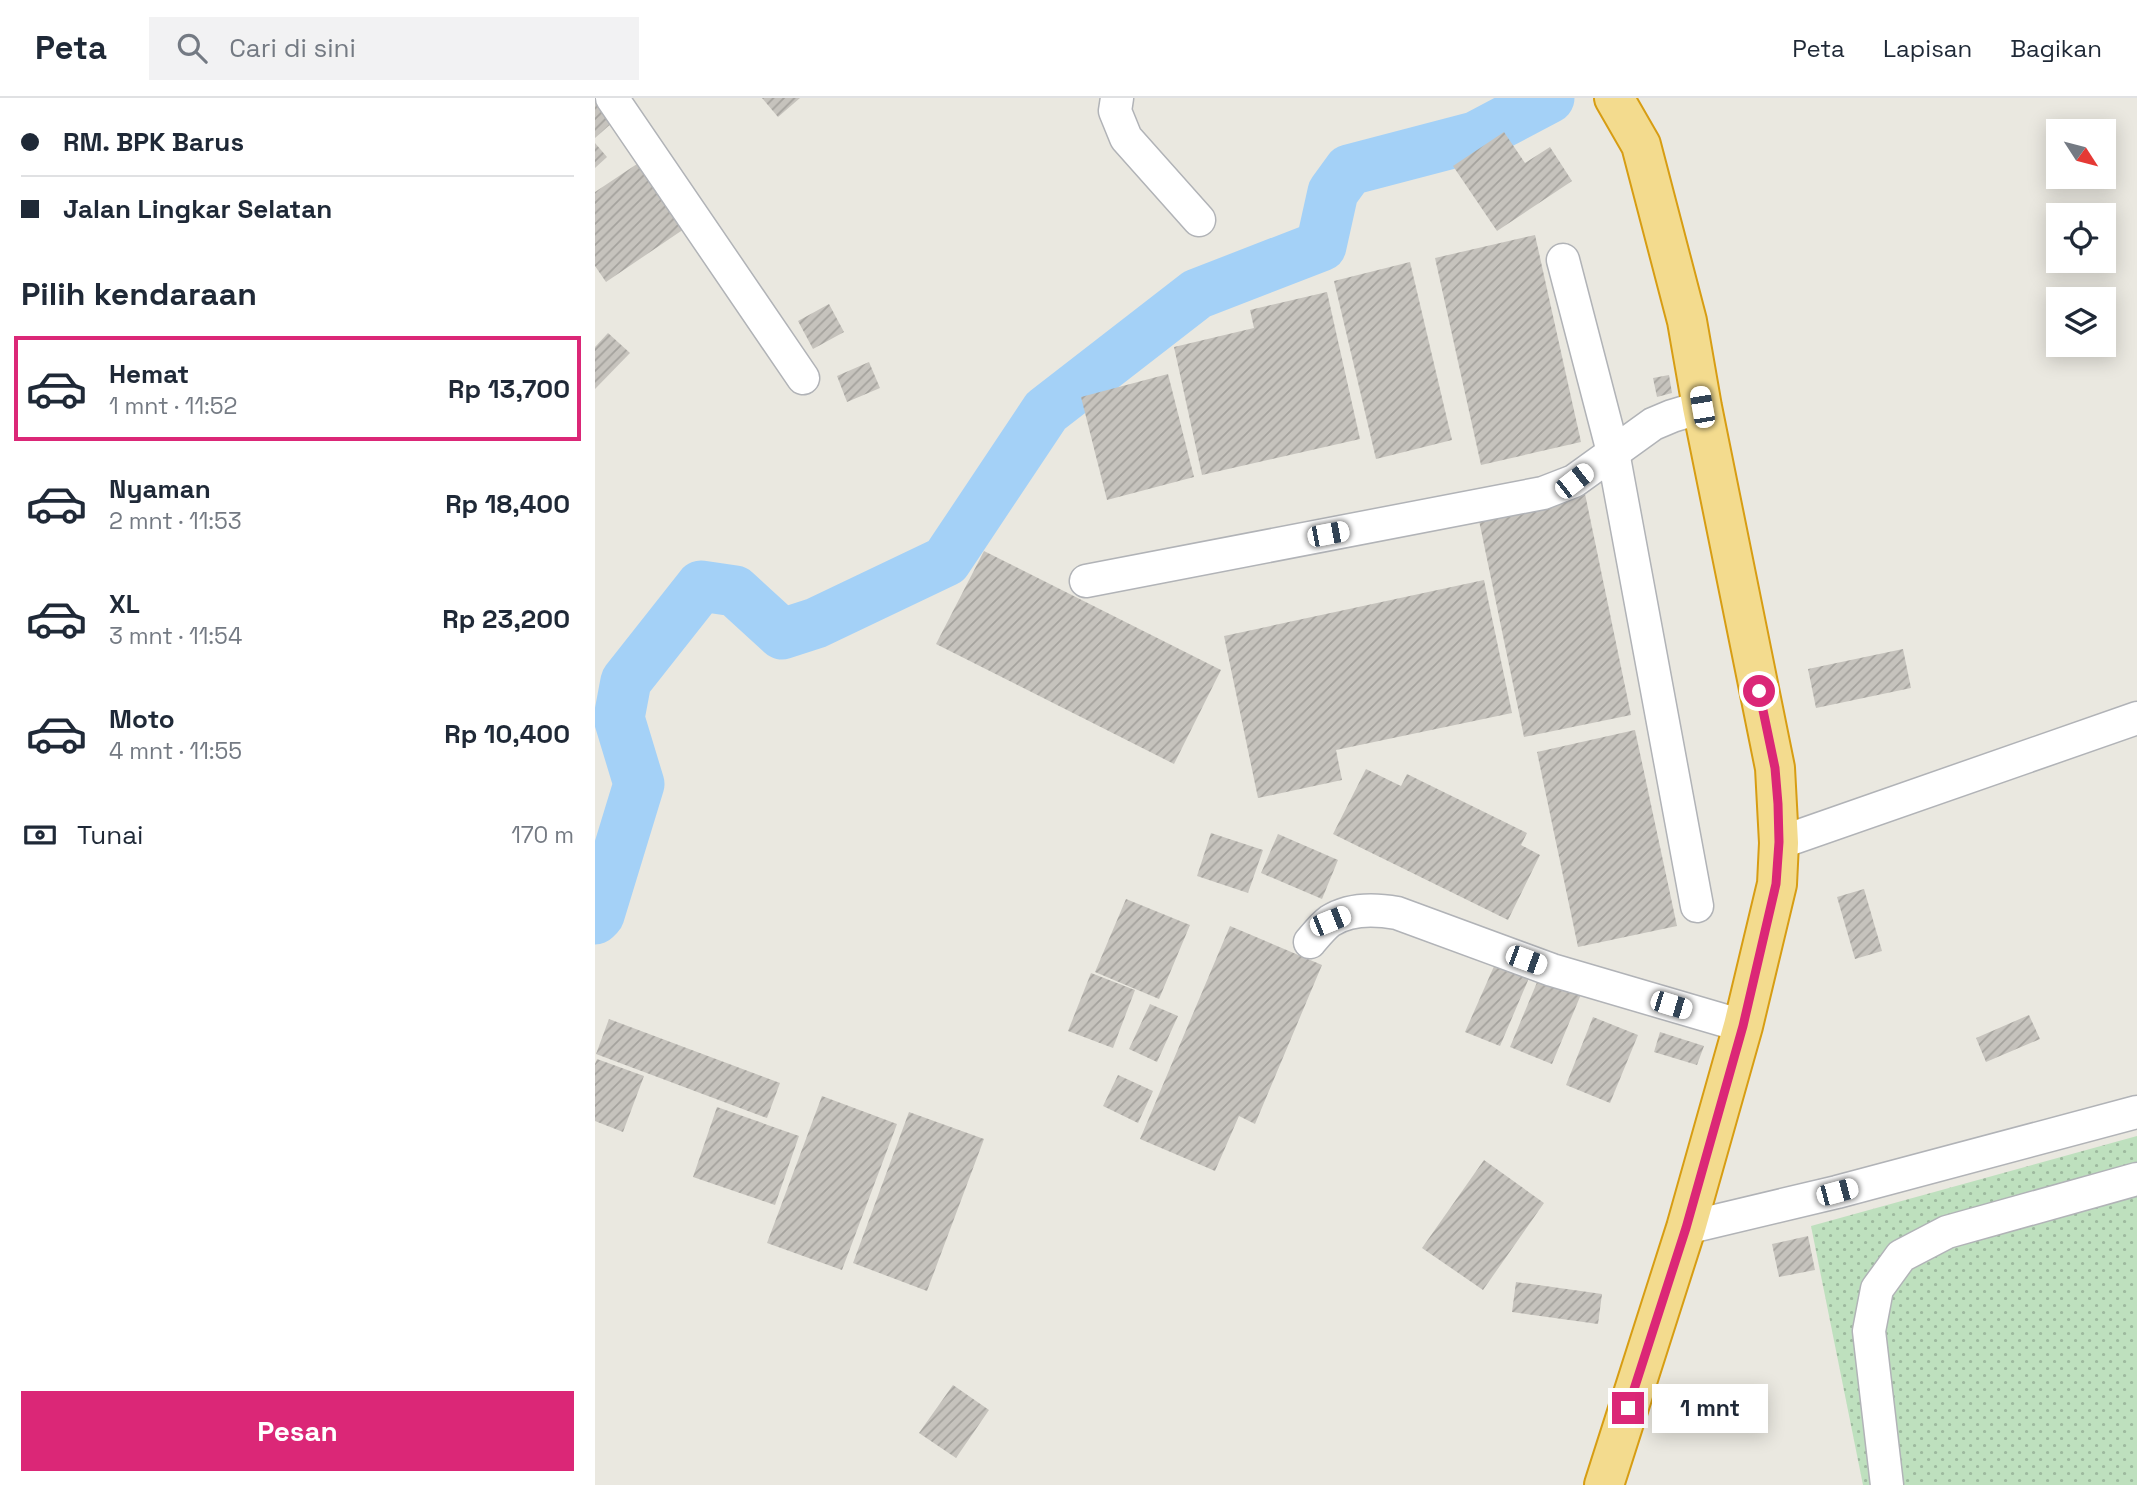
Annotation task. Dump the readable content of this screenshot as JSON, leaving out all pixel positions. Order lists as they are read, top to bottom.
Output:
{
  "north": "bottom right",
  "page": {
    "header": "Peta",
    "search": "Cari di sini",
    "nav": ["Peta", "Lapisan", "Bagikan"],
    "banner": ["RM. BPK Barus", "Jalan Lingkar Selatan"],
    "heading": "Pilih kendaraan",
    "list": [
      {
        "name": "Hemat",
        "note": "1 mnt · 11:52",
        "value": "Rp 13,700"
      },
      {
        "name": "Nyaman",
        "note": "2 mnt · 11:53",
        "value": "Rp 18,400"
      },
      {
        "name": "XL",
        "note": "3 mnt · 11:54",
        "value": "Rp 23,200"
      },
      {
        "name": "Moto",
        "note": "4 mnt · 11:55",
        "value": "Rp 10,400"
      }
    ],
    "pay": ["Tunai", "170 m"],
    "buttons": "Pesan",
    "bubble": "1 mnt"
  }
}
